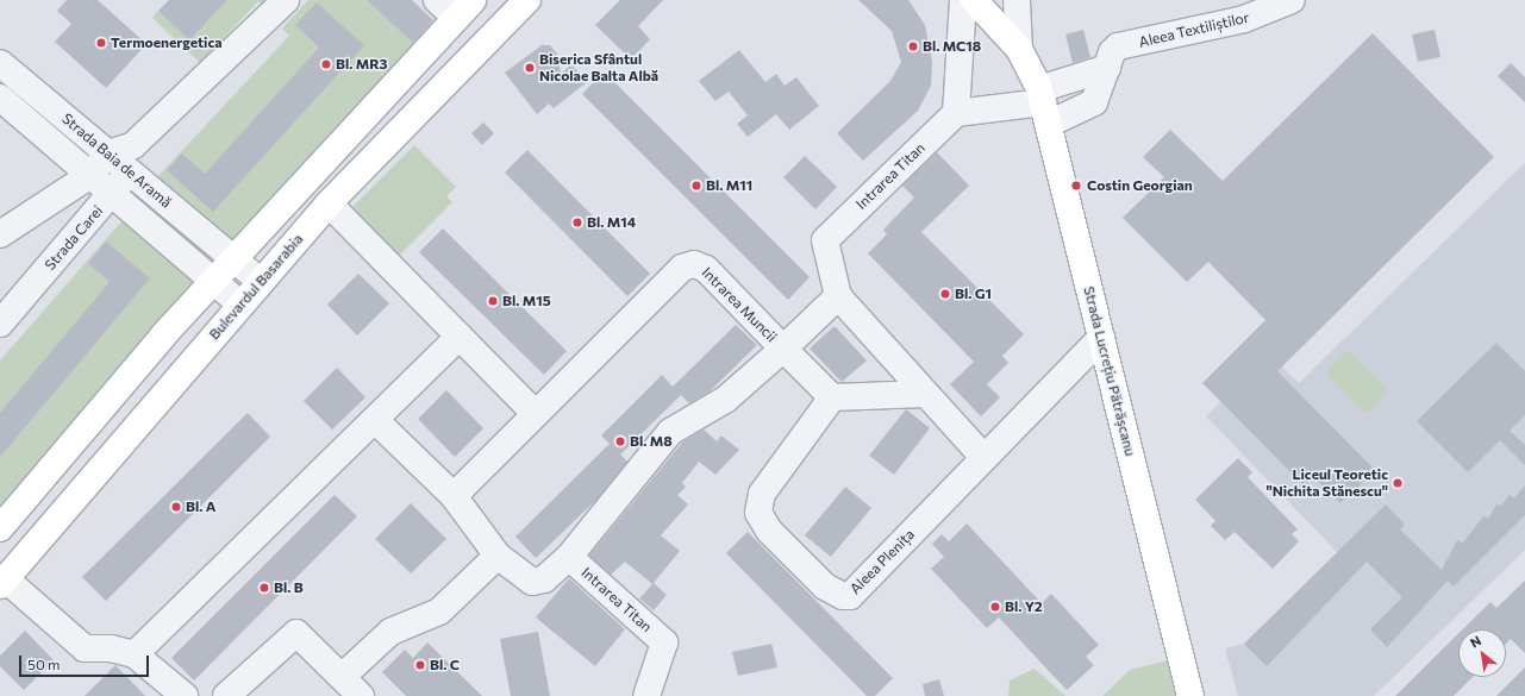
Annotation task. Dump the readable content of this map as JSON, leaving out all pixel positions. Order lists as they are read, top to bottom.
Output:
{
  "streets": {
    "main road": ["Bulevardul Basarabia", "Strada Lucrețiu Pătrășcanu"],
    "street": [
      "Aleea Textiliștilor",
      "Strada Baia de Aramă",
      "Intrarea Titan",
      "Strada Carei",
      "Intrarea Muncii",
      "Aleea Plenița"
    ]
  },
  "crossings": [
    ["Aleea Textiliștilor", "Strada Lucrețiu Pătrășcanu"],
    ["Strada Baia de Aramă", "Strada Carei"],
    ["Strada Baia de Aramă", "Bulevardul Basarabia"],
    ["Intrarea Titan", "Intrarea Muncii"],
    ["Strada Lucrețiu Pătrășcanu", "Aleea Plenița"]
  ],
  "places": [
    "Termoenergetica",
    "Bl. MC18",
    "Bl. MR3",
    "Biserica Sfântul Nicolae Balta Albă",
    "Bl. M11",
    "Costin Georgian",
    "Bl. M14",
    "Bl. G1",
    "Bl. M15",
    "Bl. M8",
    "Liceul Teoretic \"Nichita Stănescu\"",
    "Bl. A",
    "Bl. B",
    "Bl. Y2",
    "Bl. C"
  ],
  "scale_bar": "50 m",
  "north": "top left"
}
